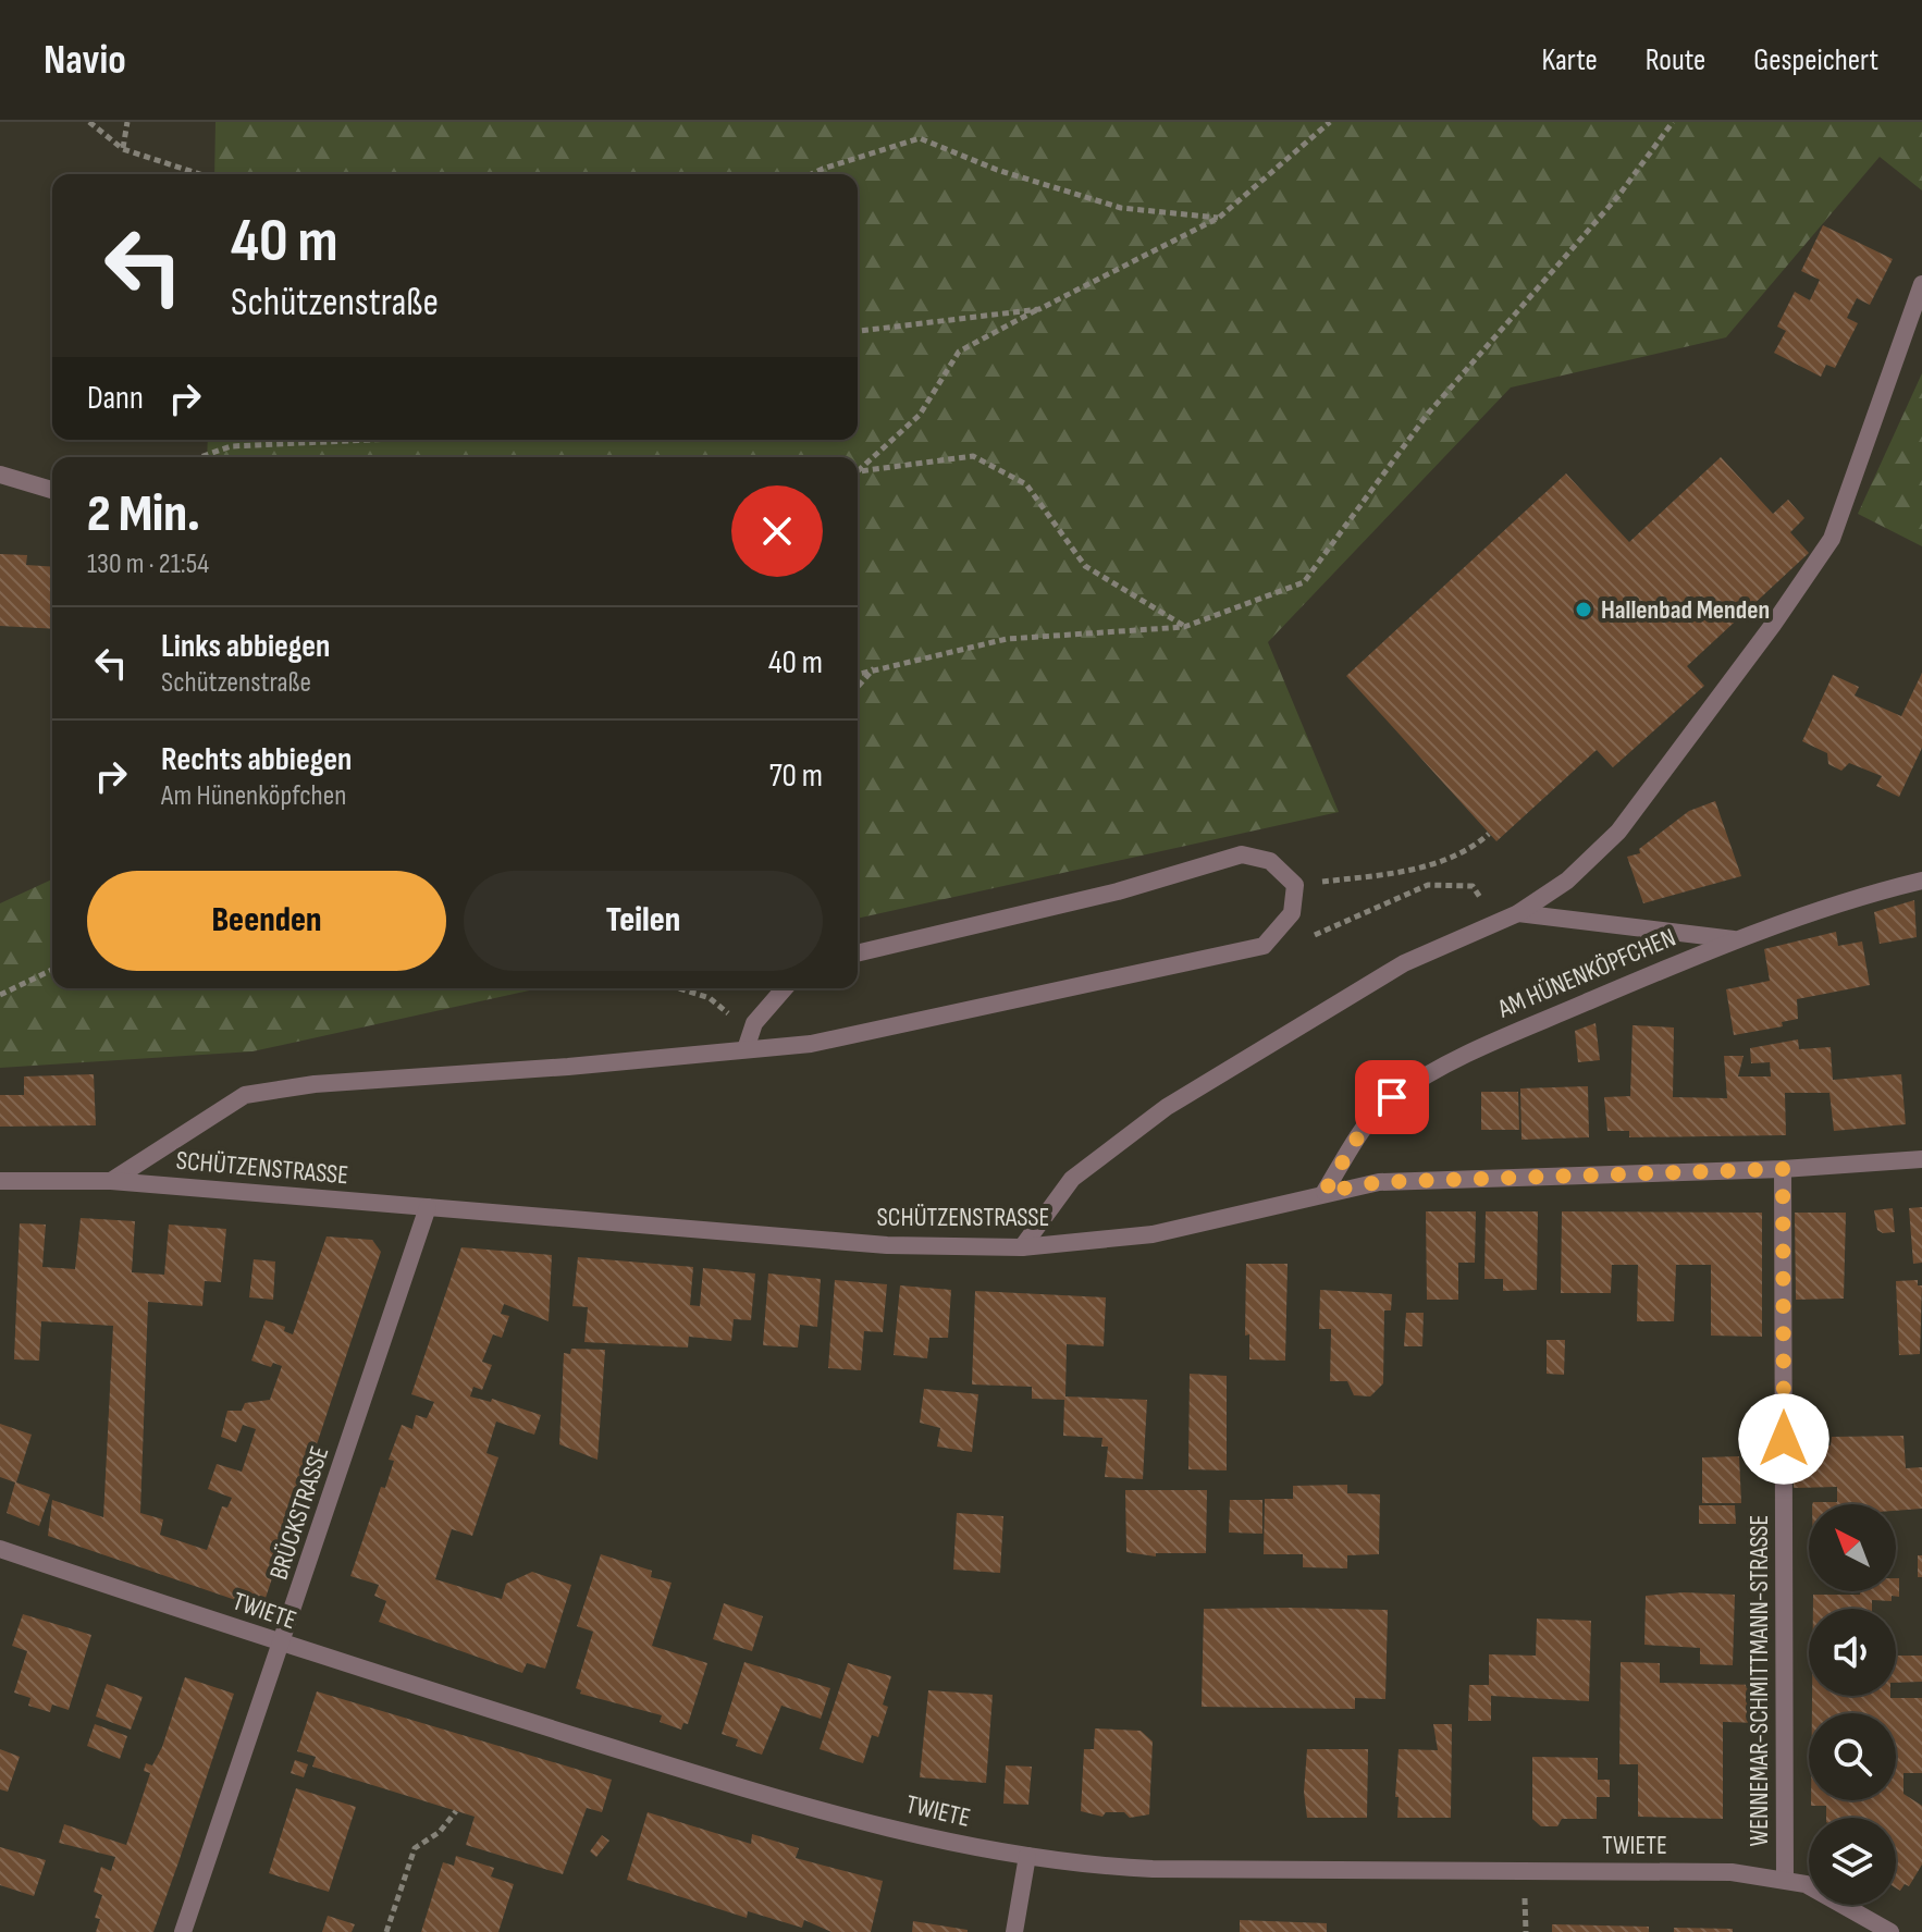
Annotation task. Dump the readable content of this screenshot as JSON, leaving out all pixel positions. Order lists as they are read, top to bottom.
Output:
{
  "streets": {
    "street": [
      "AM HÜNENKÖPFCHEN",
      "SCHÜTZENSTRASSE",
      "BRÜCKSTRASSE",
      "TWIETE",
      "WENNEMAR-SCHMITTMANN-STRASSE"
    ]
  },
  "crossings": [
    ["AM HÜNENKÖPFCHEN", "SCHÜTZENSTRASSE"],
    ["SCHÜTZENSTRASSE", "BRÜCKSTRASSE"],
    ["SCHÜTZENSTRASSE", "WENNEMAR-SCHMITTMANN-STRASSE"],
    ["BRÜCKSTRASSE", "TWIETE"],
    ["TWIETE", "WENNEMAR-SCHMITTMANN-STRASSE"]
  ],
  "places": ["Hallenbad Menden"],
  "north": "top left",
  "page": {
    "header": "Navio",
    "nav": ["Karte", "Route", "Gespeichert"],
    "turn": ["40 m", "Schützenstraße"],
    "then": "Dann",
    "heading": ["2 Min.", "130 m · 21:54"],
    "list": [
      {
        "name": "Links abbiegen",
        "note": "Schützenstraße",
        "value": "40 m"
      },
      {
        "name": "Rechts abbiegen",
        "note": "Am Hünenköpfchen",
        "value": "70 m"
      }
    ],
    "buttons": ["Beenden", "Teilen"]
  }
}
